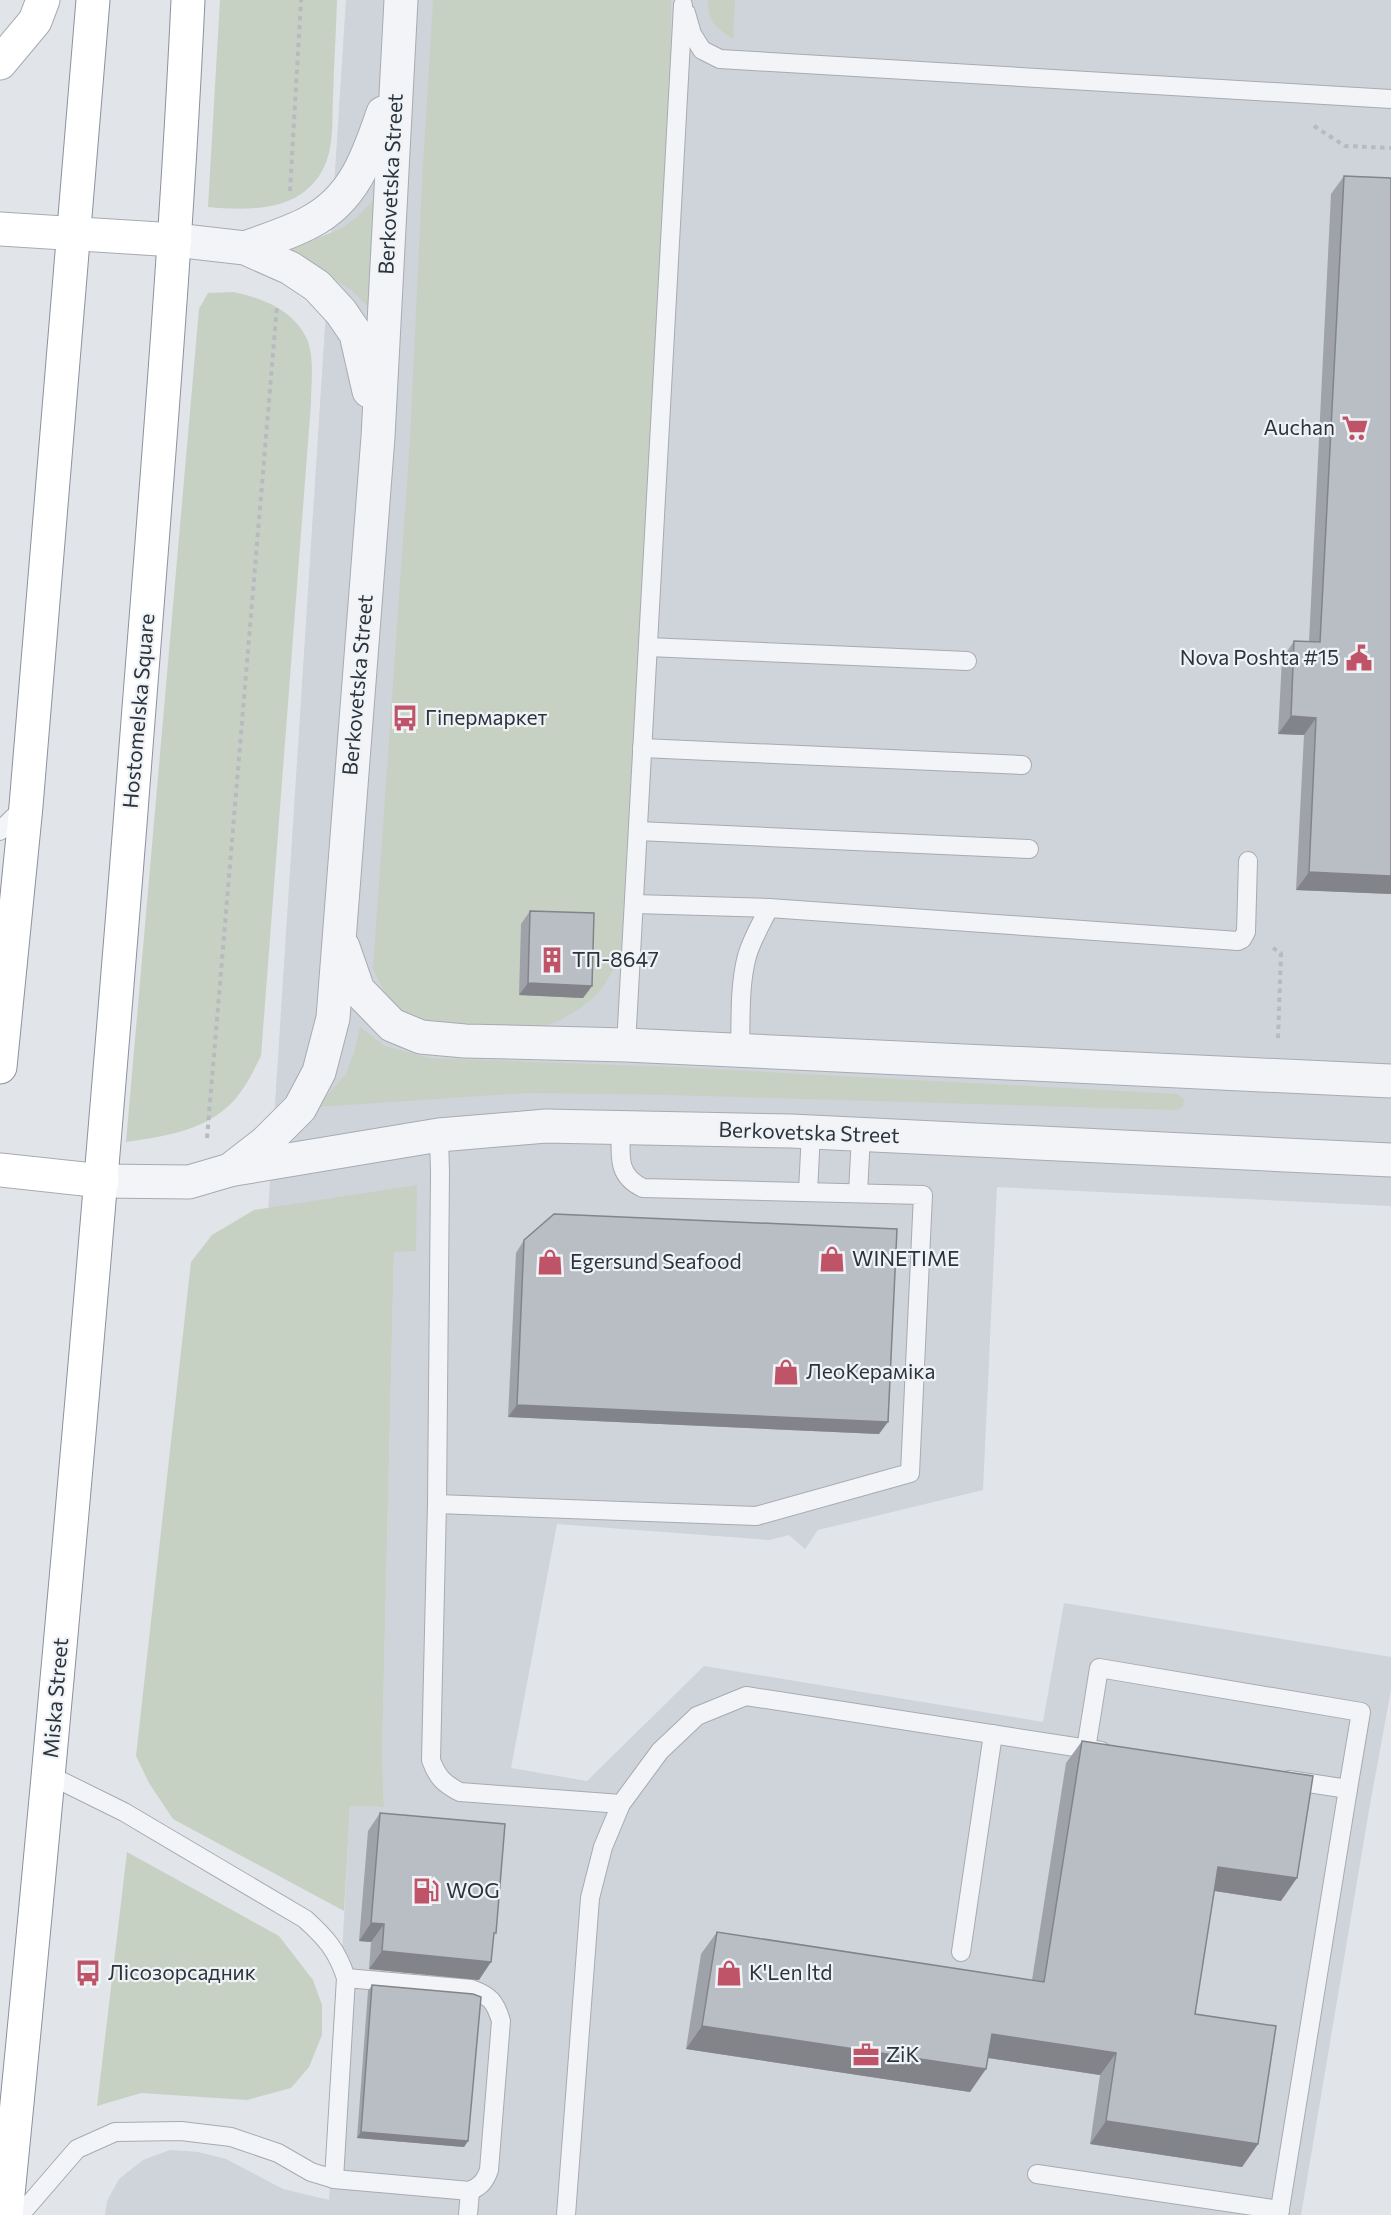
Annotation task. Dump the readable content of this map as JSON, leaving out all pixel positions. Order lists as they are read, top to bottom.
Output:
{
  "streets": {
    "main road": ["Hostomelska Square", "Miska Street"],
    "street": ["Berkovetska Street"]
  },
  "crossings": [
    ["Berkovetska Street", "Hostomelska Square"],
    ["Berkovetska Street", "Miska Street"],
    ["Hostomelska Square", "Miska Street"]
  ],
  "places": {
    "supermarket": ["Auchan"],
    "public building": ["Nova Poshta #15"],
    "bus stop": ["Гіпермаркет", "Лісозорсадник"],
    "building": ["ТП-8647"],
    "shop": [
      "WINETIME",
      "Egersund Seafood",
      "ЛеоКераміка",
      "K'Len ltd"
    ],
    "fuel station": ["WOG"],
    "office": ["ZiK"]
  }
}
